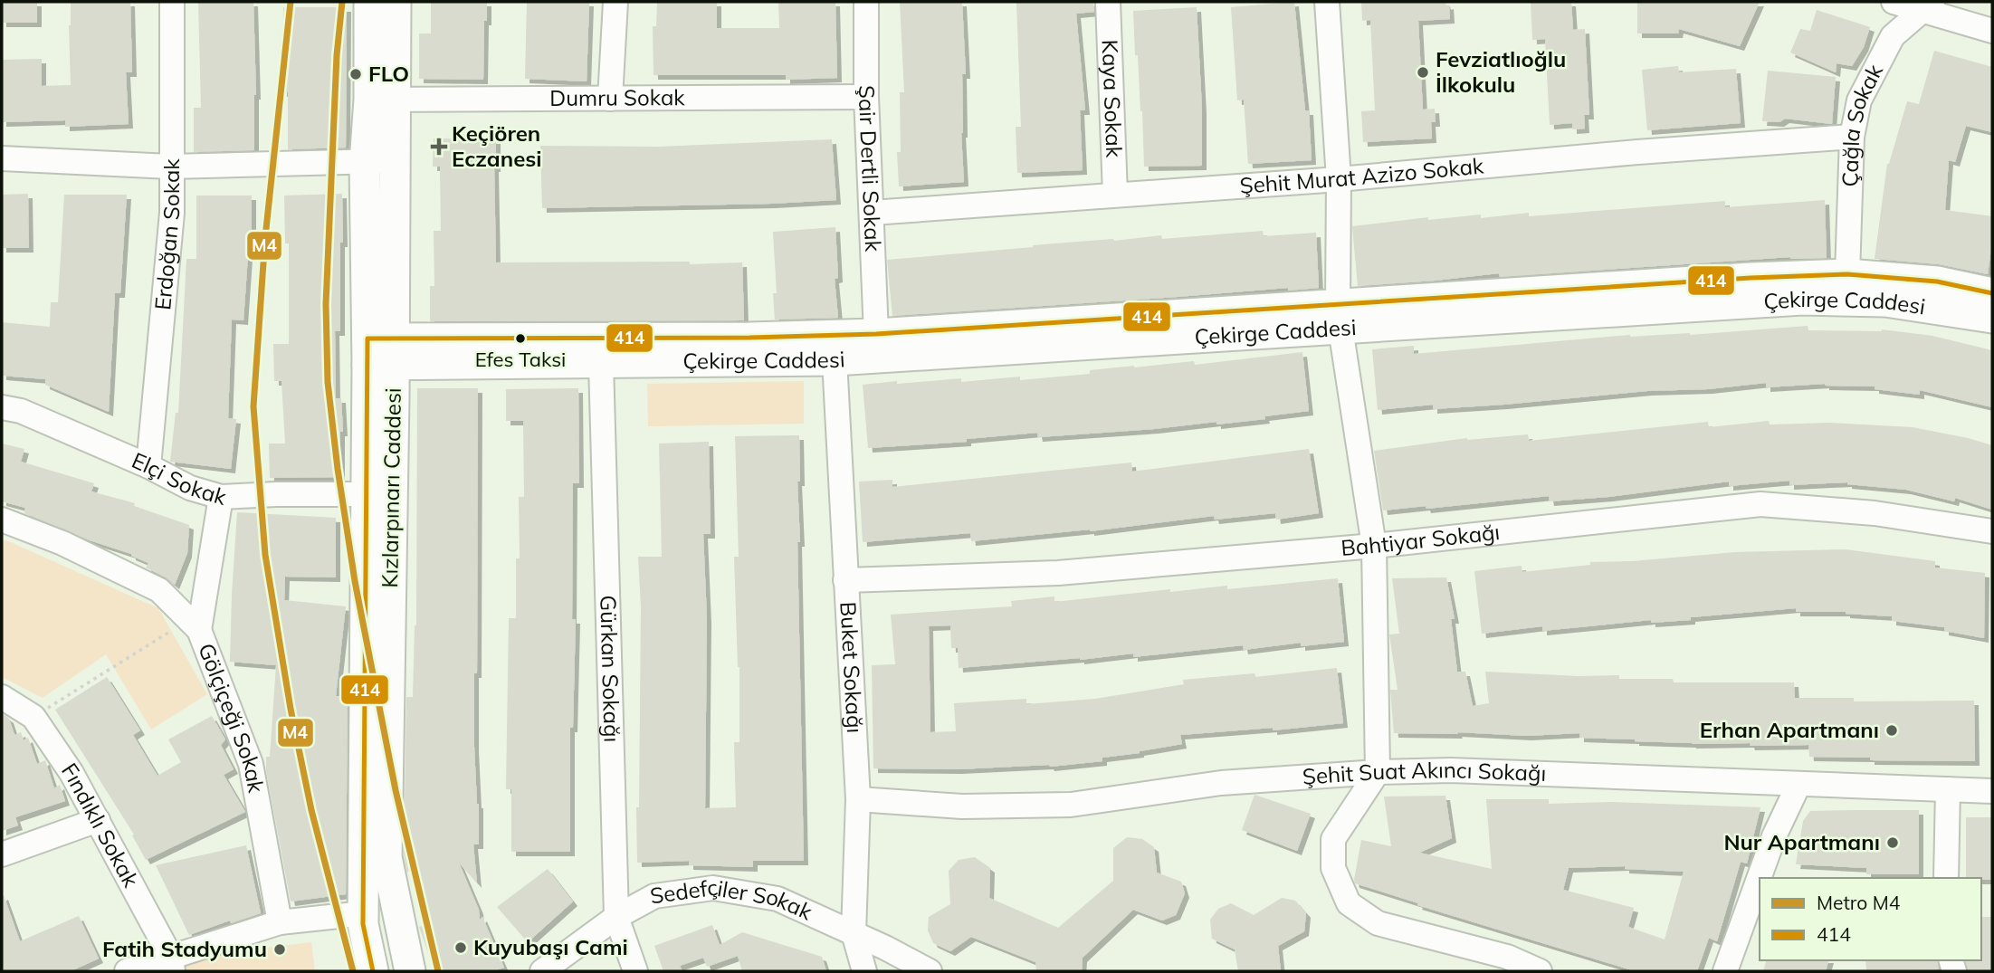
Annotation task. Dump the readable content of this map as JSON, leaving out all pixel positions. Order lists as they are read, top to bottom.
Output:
{
  "streets": {
    "main road": ["Çekirge Caddesi", "Kızlarpınarı Caddesi"],
    "street": [
      "Kaya Sokak",
      "Dumru Sokak",
      "Çağla Sokak",
      "Şair Dertli Sokak",
      "Şehit Murat Azizo Sokak",
      "Erdoğan Sokak",
      "Elçi Sokak",
      "Bahtiyar Sokağı",
      "Buket Sokağı",
      "Gürkan Sokağı",
      "Gölçiçeği Sokak",
      "Şehit Suat Akıncı Sokağı",
      "Fındıklı Sokak",
      "Sedefçiler Sokak"
    ]
  },
  "crossings": [
    ["Kaya Sokak", "Şehit Murat Azizo Sokak"],
    ["Dumru Sokak", "Şair Dertli Sokak"],
    ["Dumru Sokak", "Kızlarpınarı Caddesi"],
    ["Çağla Sokak", "Şehit Murat Azizo Sokak"],
    ["Çağla Sokak", "Çekirge Caddesi"],
    ["Şair Dertli Sokak", "Şehit Murat Azizo Sokak"],
    ["Şair Dertli Sokak", "Çekirge Caddesi"],
    ["Erdoğan Sokak", "Elçi Sokak"],
    ["Çekirge Caddesi", "Kızlarpınarı Caddesi"],
    ["Çekirge Caddesi", "Buket Sokağı"],
    ["Çekirge Caddesi", "Gürkan Sokağı"],
    ["Elçi Sokak", "Kızlarpınarı Caddesi"],
    ["Bahtiyar Sokağı", "Buket Sokağı"],
    ["Buket Sokağı", "Şehit Suat Akıncı Sokağı"],
    ["Buket Sokağı", "Sedefçiler Sokak"],
    ["Gürkan Sokağı", "Sedefçiler Sokak"]
  ],
  "places": {
    "other": [
      "Fevziatlıoğlu İlkokulu",
      "FLO",
      "Efes Taksi",
      "Erhan Apartmanı",
      "Nur Apartmanı",
      "Kuyubaşı Cami",
      "Fatih Stadyumu"
    ],
    "health": ["Keçiören Eczanesi"]
  },
  "lines": ["metro line M4", "transit line 414"],
  "legend": ["Metro M4", "414"]
}
